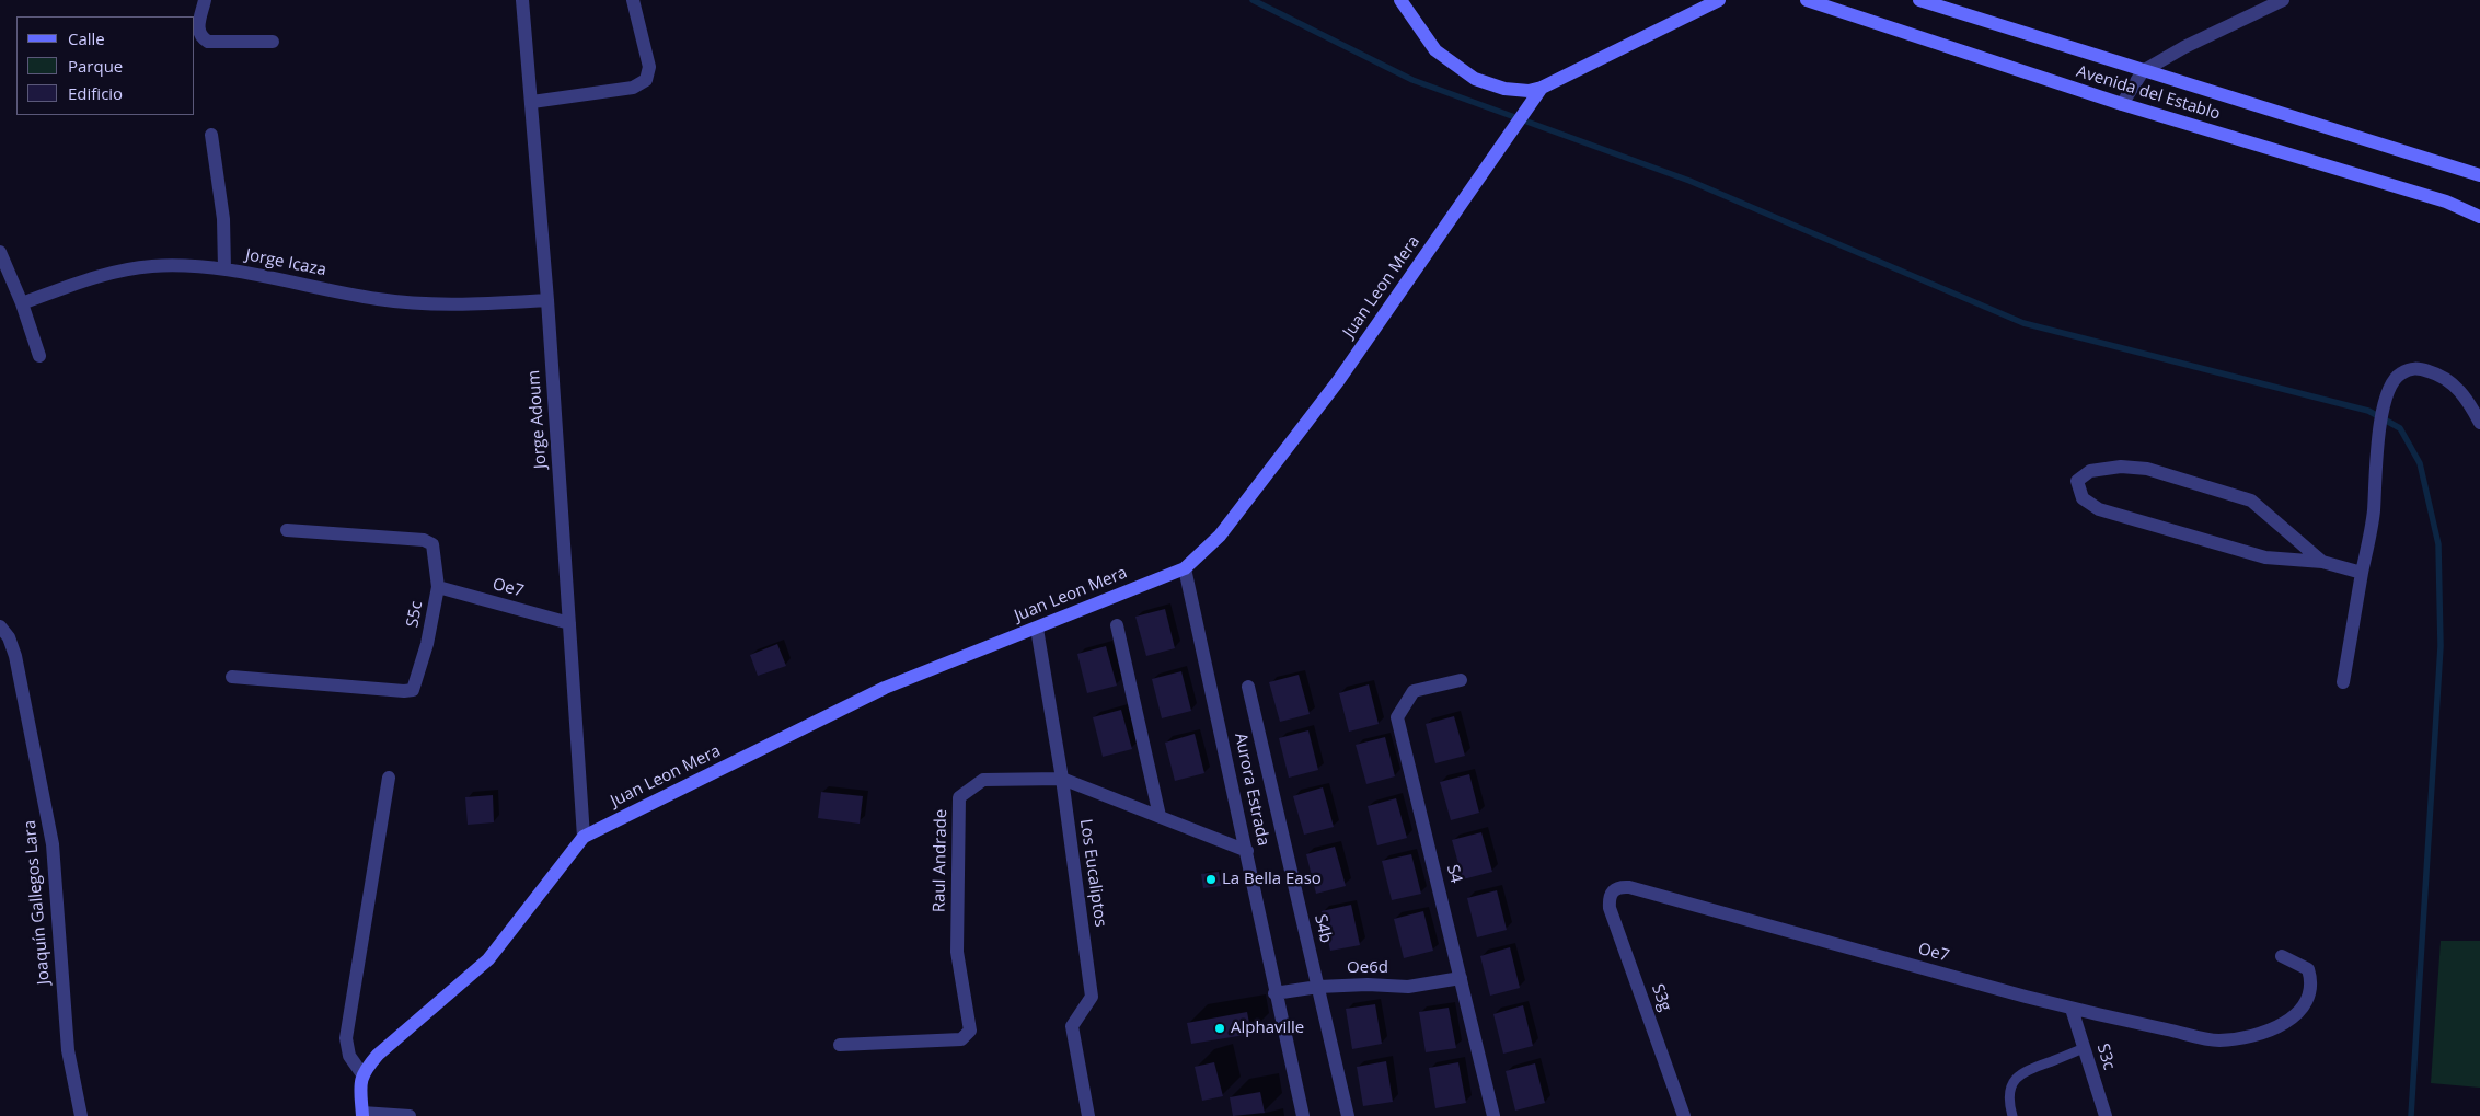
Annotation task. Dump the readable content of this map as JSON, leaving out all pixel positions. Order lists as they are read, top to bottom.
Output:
{
  "streets": {
    "street": [
      "Avenida del Establo",
      "Jorge Icaza",
      "Juan Leon Mera",
      "Jorge Adoum",
      "Oe7",
      "S5c",
      "Aurora Estrada",
      "Raul Andrade",
      "Los Eucaliptos",
      "S4",
      "Joaquín Gallegos Lara",
      "S4b",
      "Oe6d",
      "S3g",
      "S3c"
    ]
  },
  "crossings": [
    ["Jorge Icaza", "Jorge Adoum"],
    ["Juan Leon Mera", "Jorge Adoum"],
    ["Juan Leon Mera", "Aurora Estrada"],
    ["Juan Leon Mera", "Los Eucaliptos"],
    ["Jorge Adoum", "Oe7"],
    ["Oe7", "S5c"],
    ["Oe7", "S3g"],
    ["Oe7", "S3c"],
    ["Aurora Estrada", "Raul Andrade"],
    ["Aurora Estrada", "Oe6d"],
    ["Raul Andrade", "Los Eucaliptos"],
    ["S4", "Oe6d"],
    ["S4b", "Oe6d"]
  ],
  "places": ["La Bella Easo", "Alphaville"],
  "legend": ["Calle", "Parque", "Edificio"]
}
